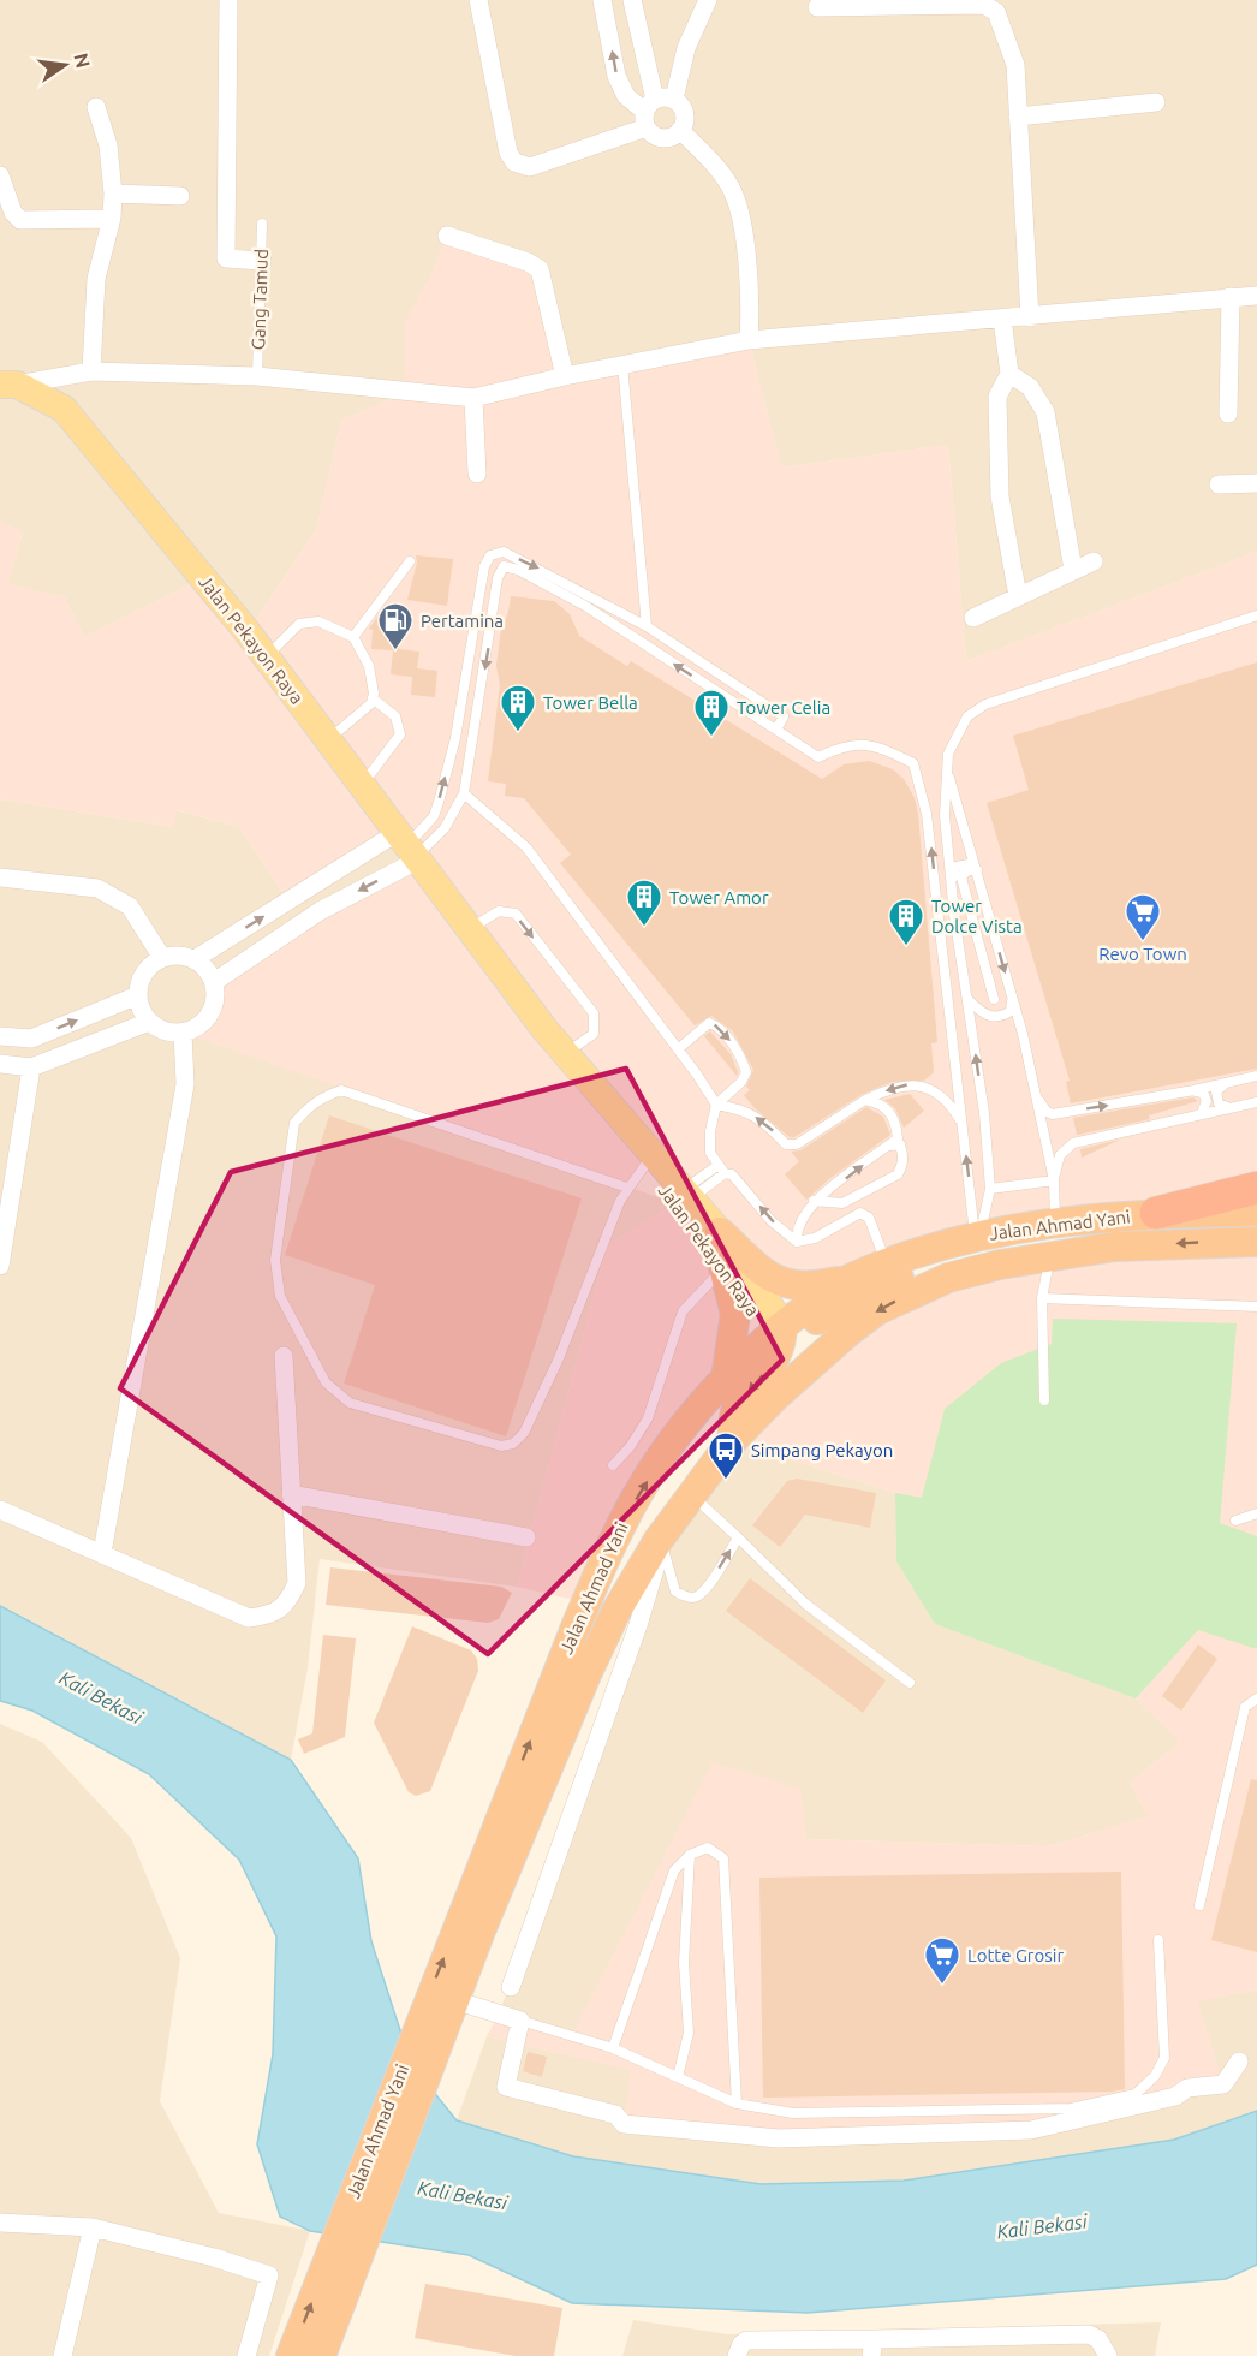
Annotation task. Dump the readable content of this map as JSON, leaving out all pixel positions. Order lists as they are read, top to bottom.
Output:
{
  "streets": {
    "highway": ["Jalan Ahmad Yani"],
    "main road": ["Jalan Pekayon Raya"],
    "lane": ["Gang Tamud"]
  },
  "crossings": [
    ["Jalan Pekayon Raya", "Jalan Ahmad Yani"]
  ],
  "water": ["Kali Bekasi"],
  "places": {
    "fuel station": ["Pertamina"],
    "building": [
      "Tower Bella",
      "Tower Celia",
      "Tower Amor",
      "Tower Dolce Vista"
    ],
    "supermarket": ["Revo Town", "Lotte Grosir"],
    "bus stop": ["Simpang Pekayon"]
  },
  "north": "right"
}
